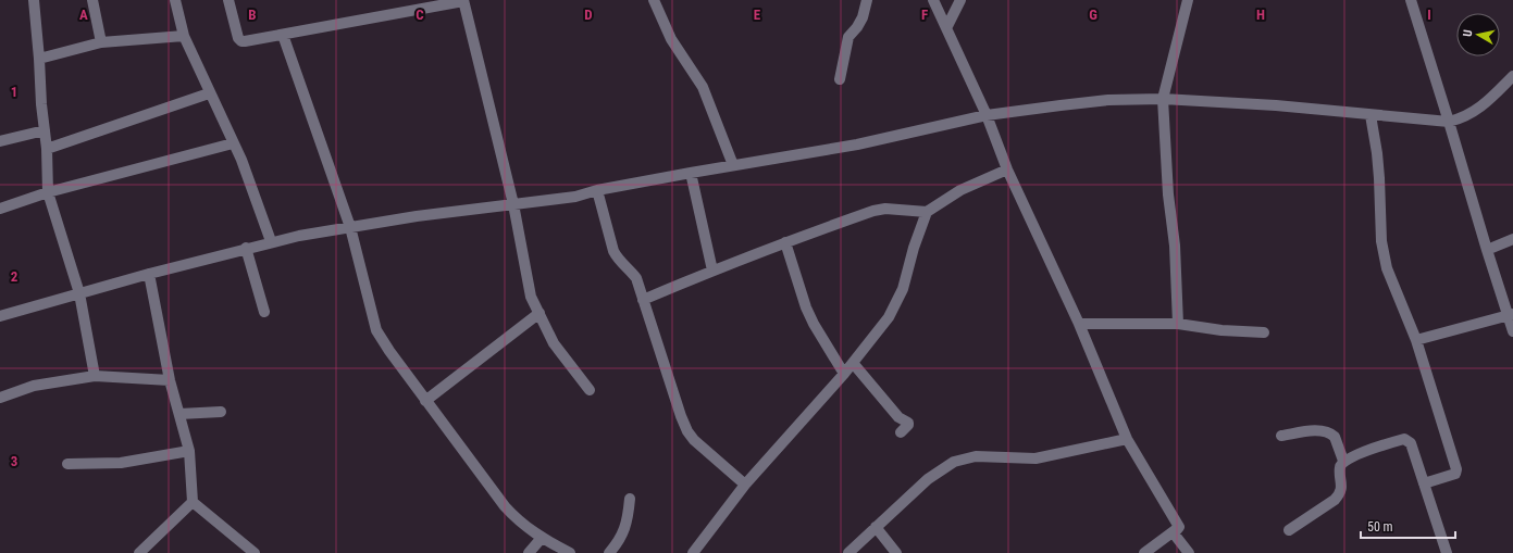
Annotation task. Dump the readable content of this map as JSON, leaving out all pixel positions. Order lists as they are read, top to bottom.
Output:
{
  "scale_bar": "50 m",
  "north": "left",
  "grid": {
    "columns": [
      "A",
      "B",
      "C",
      "D",
      "E",
      "F",
      "G",
      "H",
      "I"
    ],
    "rows": ["1", "2", "3"]
  }
}
